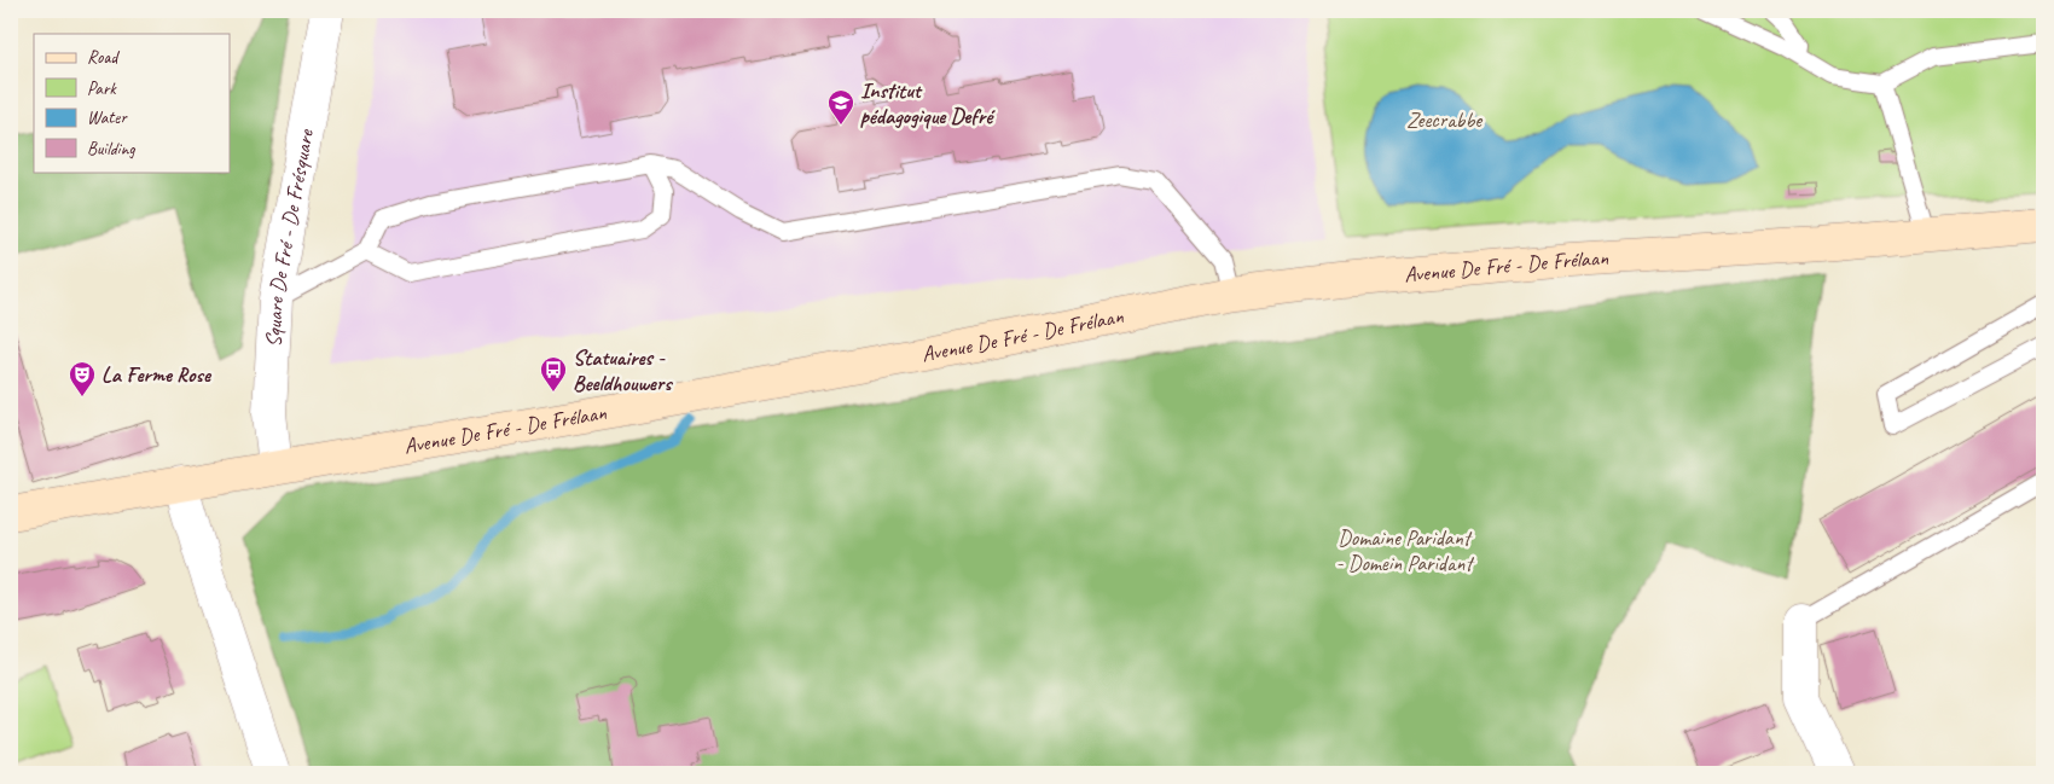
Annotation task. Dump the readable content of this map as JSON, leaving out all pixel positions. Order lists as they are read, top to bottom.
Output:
{
  "streets": {
    "main road": ["Avenue De Fré - De Frélaan"],
    "street": ["Square De Fré - De Frésquare"]
  },
  "crossings": [
    ["Square De Fré - De Frésquare", "Avenue De Fré - De Frélaan"]
  ],
  "parks": ["Zeecrabbe", "Domaine Paridant - Domein Paridant"],
  "places": {
    "school or university": ["Institut pédagogique Defré"],
    "bus stop": ["Statuaires - Beeldhouwers"],
    "theatre": ["La Ferme Rose"]
  },
  "legend": [
    "Road",
    "Park",
    "Water",
    "Building"
  ]
}
